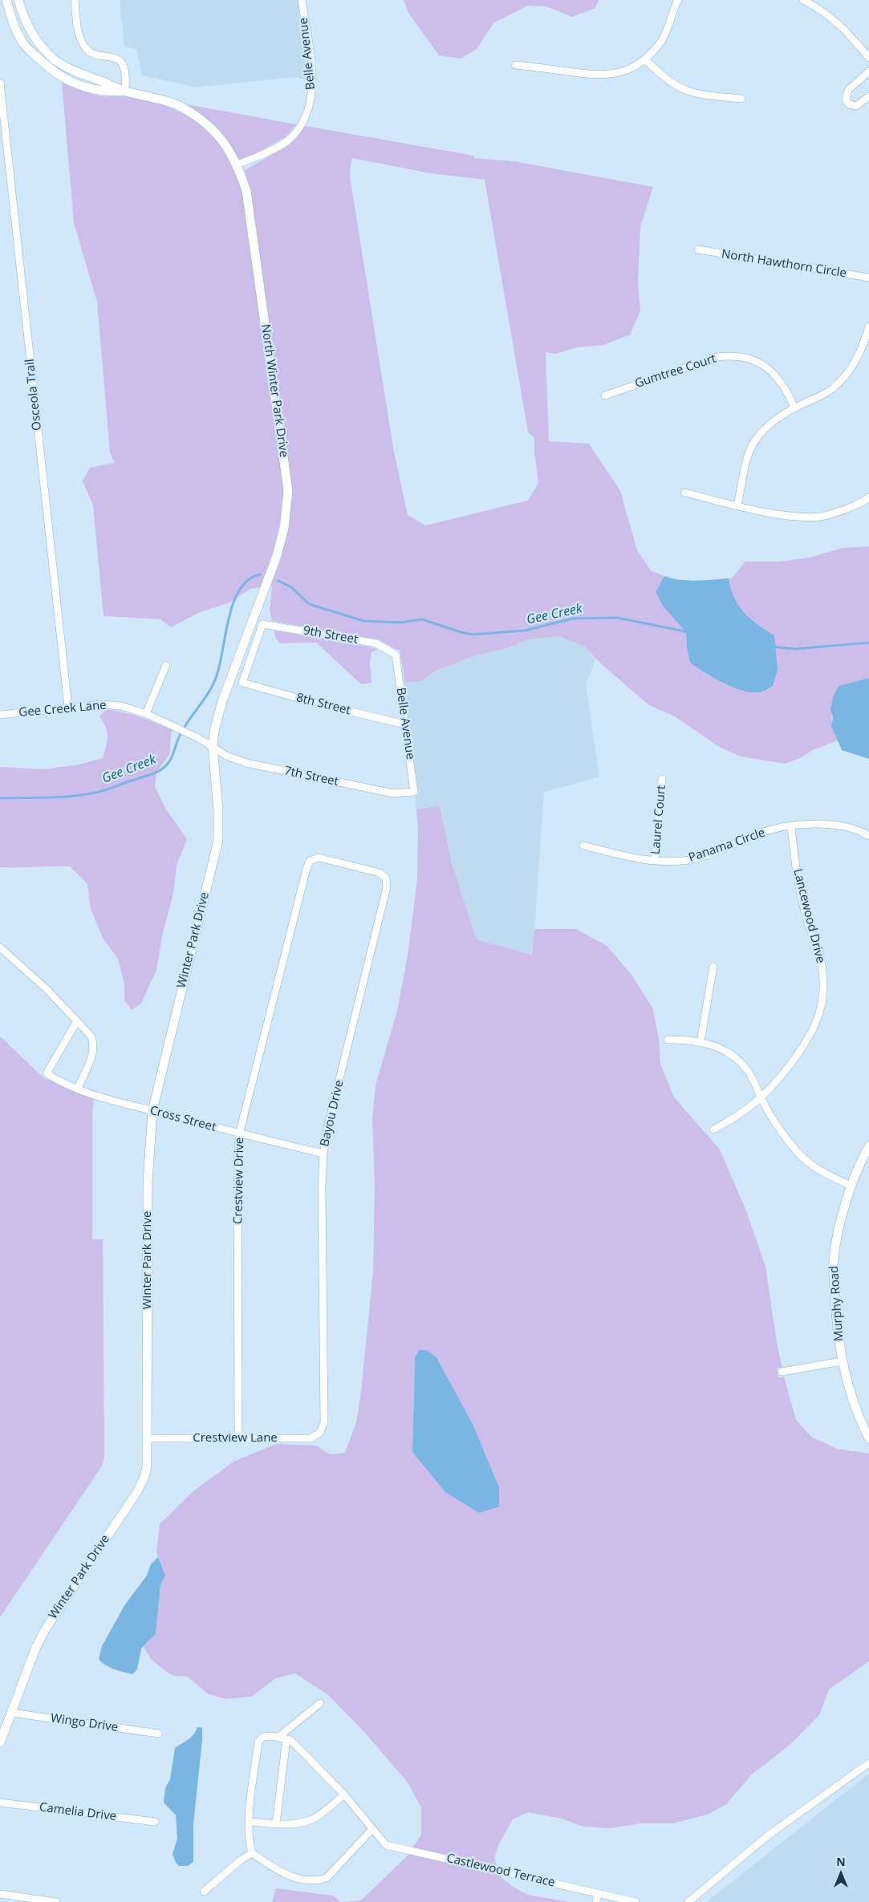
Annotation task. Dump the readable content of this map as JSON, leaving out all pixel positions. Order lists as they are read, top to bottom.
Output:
{
  "streets": {
    "street": [
      "Belle Avenue",
      "North Hawthorn Circle",
      "Gumtree Court",
      "North Winter Park Drive",
      "Osceola Trail",
      "9th Street",
      "8th Street",
      "Gee Creek Lane",
      "7th Street",
      "Laurel Court",
      "Panama Circle",
      "Lancewood Drive",
      "Winter Park Drive",
      "Bayou Drive",
      "Cross Street",
      "Crestview Drive",
      "Murphy Road",
      "Crestview Lane",
      "Wingo Drive",
      "Camelia Drive",
      "Castlewood Terrace"
    ]
  },
  "crossings": [
    ["Belle Avenue", "North Winter Park Drive"],
    ["Belle Avenue", "9th Street"],
    ["Belle Avenue", "8th Street"],
    ["Belle Avenue", "7th Street"],
    ["North Winter Park Drive", "Gee Creek Lane"],
    ["North Winter Park Drive", "7th Street"],
    ["North Winter Park Drive", "Winter Park Drive"],
    ["Osceola Trail", "Gee Creek Lane"],
    ["9th Street", "8th Street"],
    ["Gee Creek Lane", "7th Street"],
    ["Gee Creek Lane", "Winter Park Drive"],
    ["7th Street", "Winter Park Drive"],
    ["Laurel Court", "Panama Circle"],
    ["Panama Circle", "Lancewood Drive"],
    ["Winter Park Drive", "Cross Street"],
    ["Winter Park Drive", "Crestview Lane"],
    ["Winter Park Drive", "Wingo Drive"],
    ["Bayou Drive", "Cross Street"],
    ["Bayou Drive", "Crestview Drive"],
    ["Bayou Drive", "Crestview Lane"],
    ["Cross Street", "Crestview Drive"],
    ["Crestview Drive", "Crestview Lane"]
  ],
  "water": ["Gee Creek"],
  "north": "top"
}
